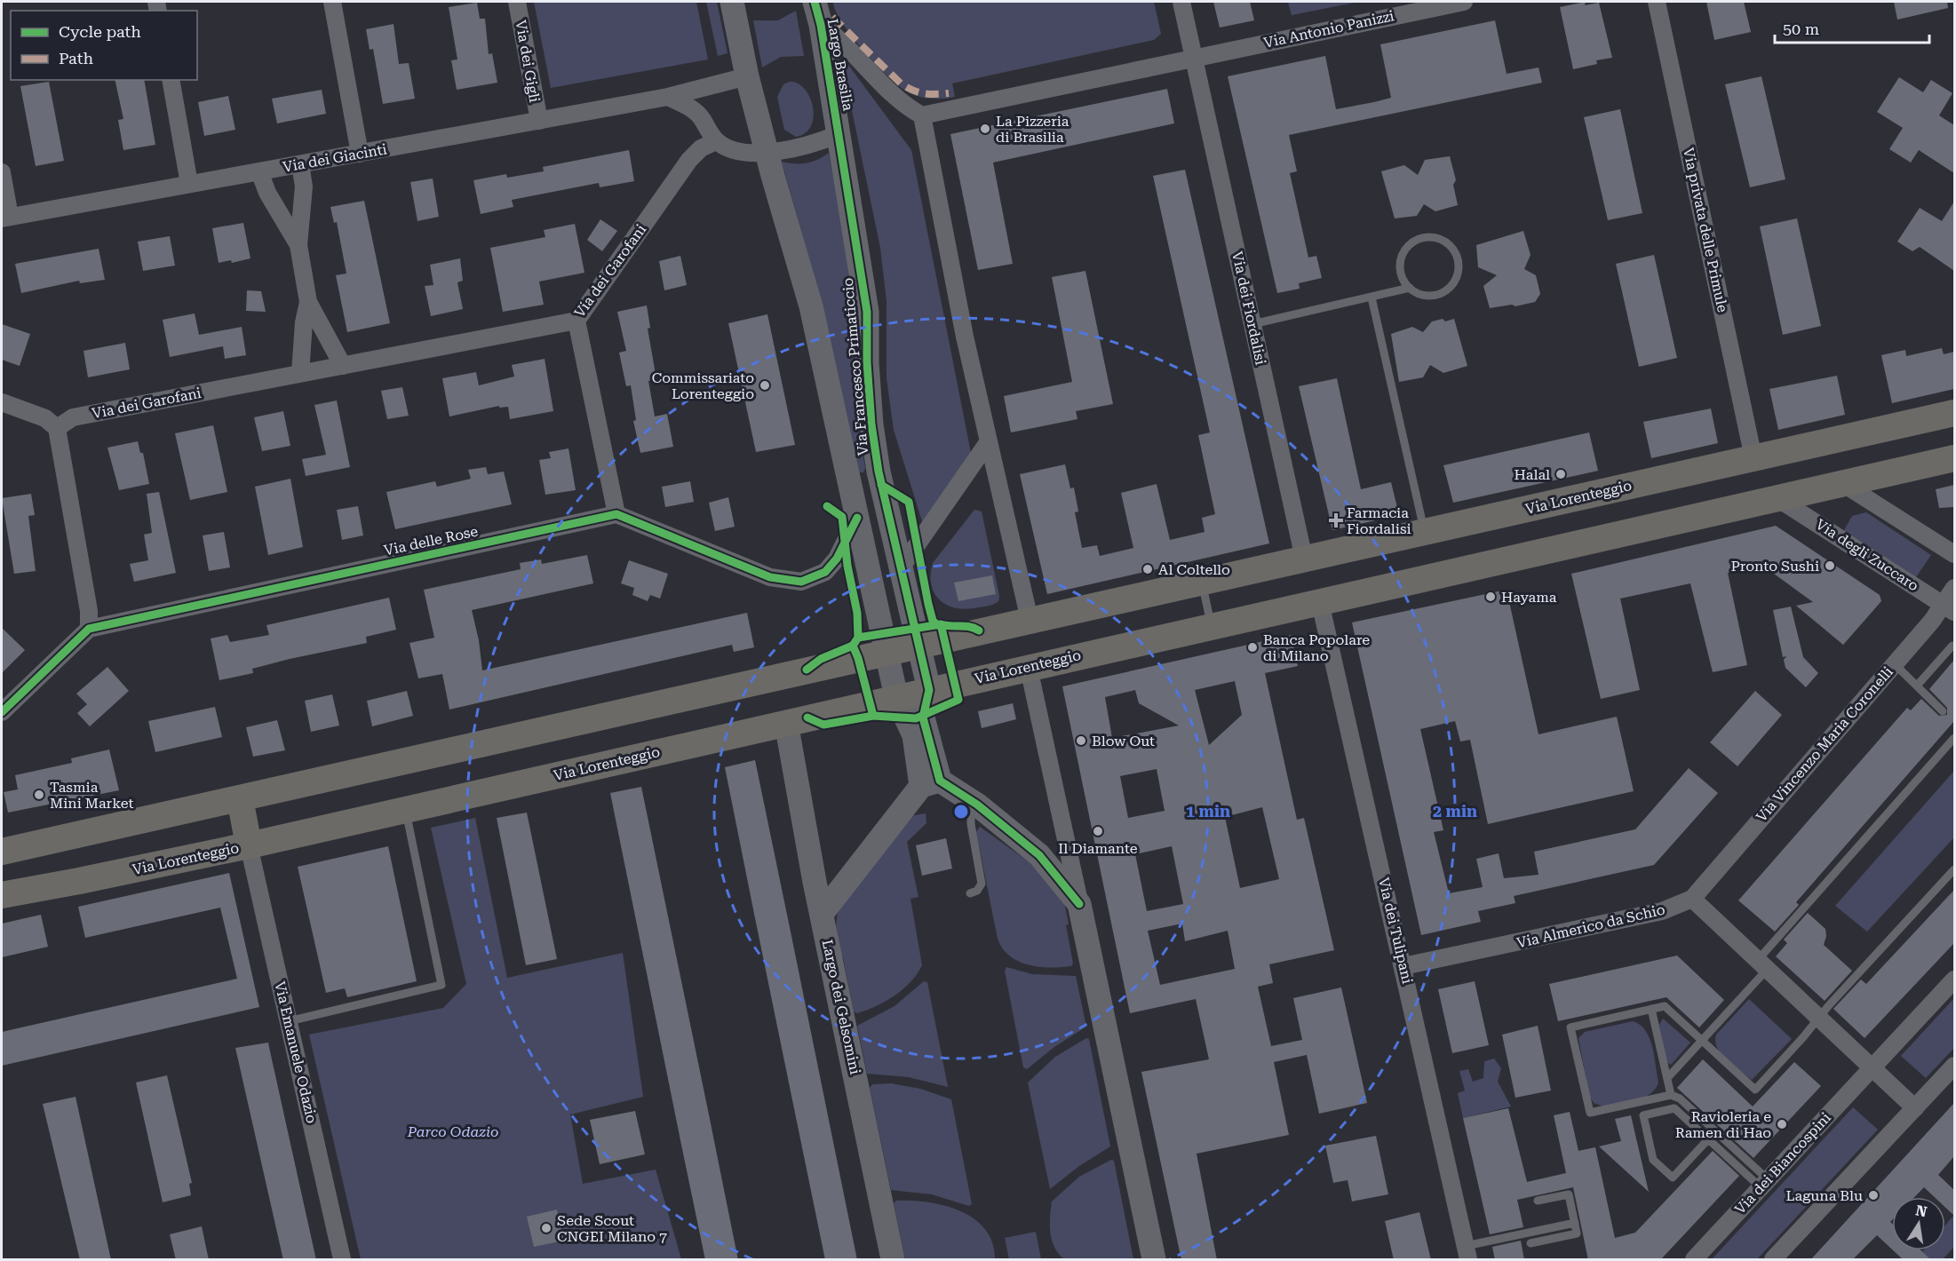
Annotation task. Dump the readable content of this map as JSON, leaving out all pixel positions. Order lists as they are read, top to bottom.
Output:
{
  "streets": {
    "main road": ["Via Lorenteggio"],
    "street": [
      "Via Antonio Panizzi",
      "Via dei Gigli",
      "Largo Brasilia",
      "Via dei Giacinti",
      "Via privata delle Primule",
      "Via dei Garofani",
      "Via dei Fiordalisi",
      "Via Francesco Primaticcio",
      "Via delle Rose",
      "Via degli Zuccaro",
      "Via Vincenzo Maria Coronelli",
      "Via Almerico da Schio",
      "Via dei Tulipani",
      "Largo dei Gelsomini",
      "Via Emanuele Odazio",
      "Via dei Biancospini"
    ]
  },
  "crossings": [
    ["Via Antonio Panizzi", "Via dei Fiordalisi"],
    ["Via dei Gigli", "Via dei Giacinti"],
    ["Largo Brasilia", "Via dei Garofani"],
    ["Largo Brasilia", "Via Francesco Primaticcio"],
    ["Via privata delle Primule", "Via Lorenteggio"],
    ["Via dei Fiordalisi", "Via Lorenteggio"],
    ["Via Francesco Primaticcio", "Via Lorenteggio"],
    ["Via Lorenteggio", "Via degli Zuccaro"],
    ["Via Lorenteggio", "Via dei Tulipani"],
    ["Via Lorenteggio", "Largo dei Gelsomini"],
    ["Via Lorenteggio", "Via Emanuele Odazio"],
    ["Via degli Zuccaro", "Via Vincenzo Maria Coronelli"],
    ["Via Vincenzo Maria Coronelli", "Via Almerico da Schio"],
    ["Via Almerico da Schio", "Via dei Tulipani"]
  ],
  "parks": ["Parco Odazio"],
  "places": {
    "other": [
      "La Pizzeria di Brasilia",
      "Commissariato Lorenteggio",
      "Halal",
      "Pronto Sushi",
      "Al Coltello",
      "Hayama",
      "Banca Popolare di Milano",
      "Blow Out",
      "Tasmia Mini Market",
      "Il Diamante",
      "Ravioleria e Ramen di Hao",
      "Laguna Blu",
      "Sede Scout CNGEI Milano 7"
    ],
    "health": ["Farmacia Fiordalisi"]
  },
  "legend": ["Cycle path", "Path"],
  "scale_bar": "50 m",
  "north": "top",
  "rings": ["1 min", "2 min"]
}
